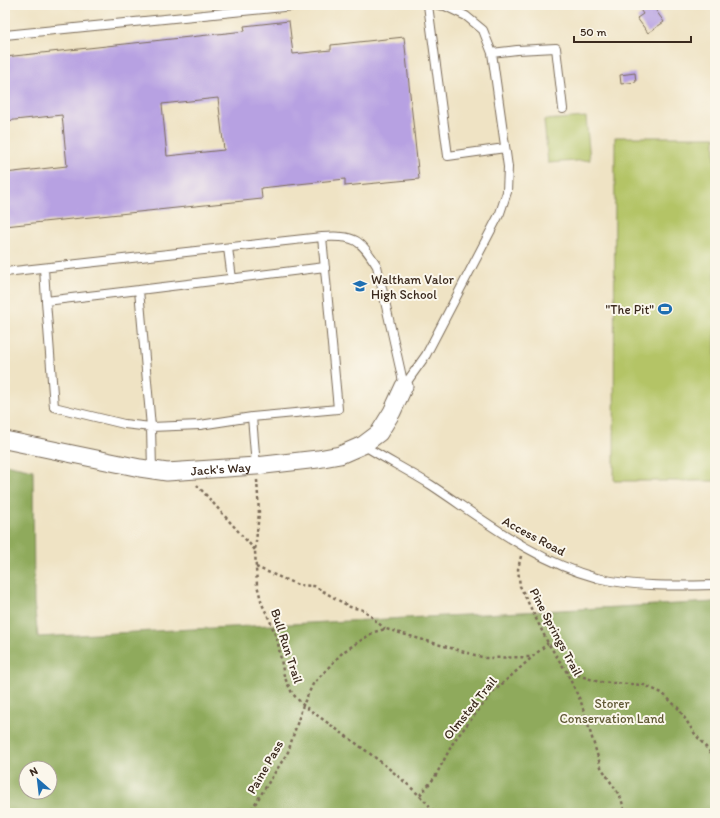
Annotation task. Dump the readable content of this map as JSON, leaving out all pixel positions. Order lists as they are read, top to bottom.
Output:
{
  "streets": {
    "street": ["Jack's Way"],
    "lane": ["Access Road"],
    "path": [
      "Pine Springs Trail",
      "Bull Run Trail",
      "Olmsted Trail",
      "Paine Pass"
    ]
  },
  "crossings": [
    ["Jack's Way", "Access Road"],
    ["Jack's Way", "Bull Run Trail"],
    ["Access Road", "Pine Springs Trail"],
    ["Pine Springs Trail", "Olmsted Trail"],
    ["Bull Run Trail", "Olmsted Trail"],
    ["Bull Run Trail", "Paine Pass"]
  ],
  "parks": ["Storer Conservation Land"],
  "places": {
    "school or university": ["Waltham Valor High School"],
    "sports": ["\"The Pit\""]
  },
  "scale_bar": "50 m",
  "north": "top left"
}
